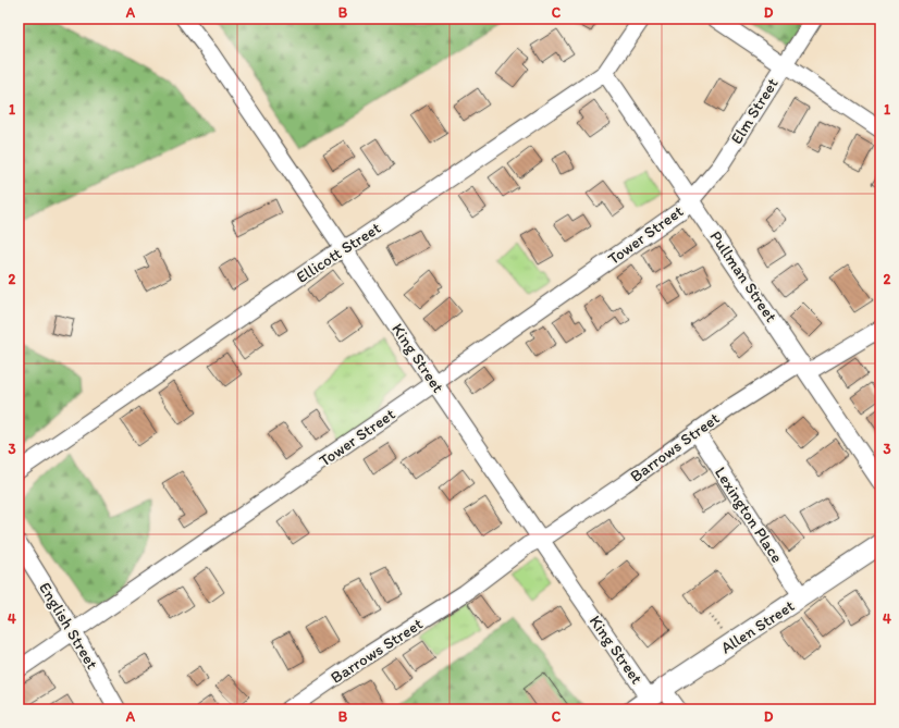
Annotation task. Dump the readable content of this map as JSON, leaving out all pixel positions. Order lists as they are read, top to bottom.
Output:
{
  "streets": {
    "street": [
      "Elm Street",
      "Tower Street",
      "Ellicott Street",
      "Pullman Street",
      "King Street",
      "Barrows Street",
      "Lexington Place",
      "English Street",
      "Allen Street"
    ]
  },
  "crossings": [
    ["Elm Street", "Tower Street"],
    ["Elm Street", "Pullman Street"],
    ["Tower Street", "Pullman Street"],
    ["Tower Street", "King Street"],
    ["Tower Street", "English Street"],
    ["Ellicott Street", "Pullman Street"],
    ["Ellicott Street", "King Street"],
    ["Pullman Street", "Barrows Street"],
    ["King Street", "Barrows Street"],
    ["King Street", "Allen Street"],
    ["Barrows Street", "Lexington Place"],
    ["Lexington Place", "Allen Street"]
  ],
  "grid": {
    "columns": [
      "A",
      "B",
      "C",
      "D"
    ],
    "rows": [
      "1",
      "2",
      "3",
      "4"
    ]
  }
}
